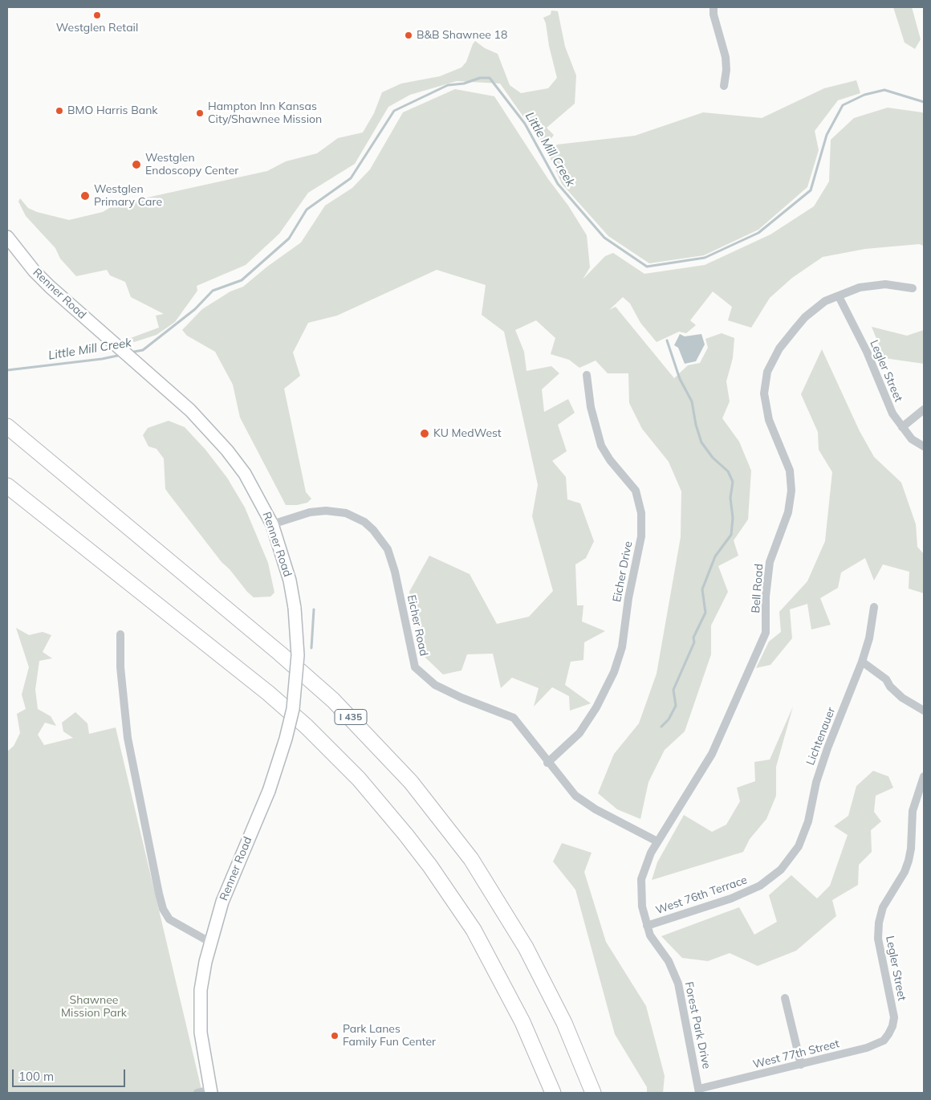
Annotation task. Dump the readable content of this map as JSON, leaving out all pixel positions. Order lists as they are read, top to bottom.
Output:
{
  "streets": {
    "highway": ["I 435"],
    "main road": ["Renner Road"],
    "street": [
      "Legler Street",
      "Eicher Drive",
      "Bell Road",
      "Eicher Road",
      "Lichtenauer",
      "West 76th Terrace",
      "Forest Park Drive",
      "West 77th Street"
    ]
  },
  "crossings": [
    ["Renner Road", "Eicher Road"],
    ["Legler Street", "Bell Road"],
    ["Legler Street", "West 77th Street"],
    ["Eicher Drive", "Eicher Road"],
    ["Bell Road", "Eicher Road"],
    ["Bell Road", "Forest Park Drive"],
    ["Eicher Road", "Forest Park Drive"],
    ["Lichtenauer", "West 76th Terrace"],
    ["West 76th Terrace", "Forest Park Drive"],
    ["Forest Park Drive", "West 77th Street"]
  ],
  "water": ["Little Mill Creek"],
  "parks": ["Shawnee Mission Park"],
  "places": [
    "Westglen Retail",
    "B&B Shawnee 18",
    "BMO Harris Bank",
    "Hampton Inn Kansas City/Shawnee Mission",
    "Westglen Endoscopy Center",
    "Westglen Primary Care",
    "KU MedWest",
    "Park Lanes Family Fun Center"
  ],
  "scale_bar": "100 m"
}
